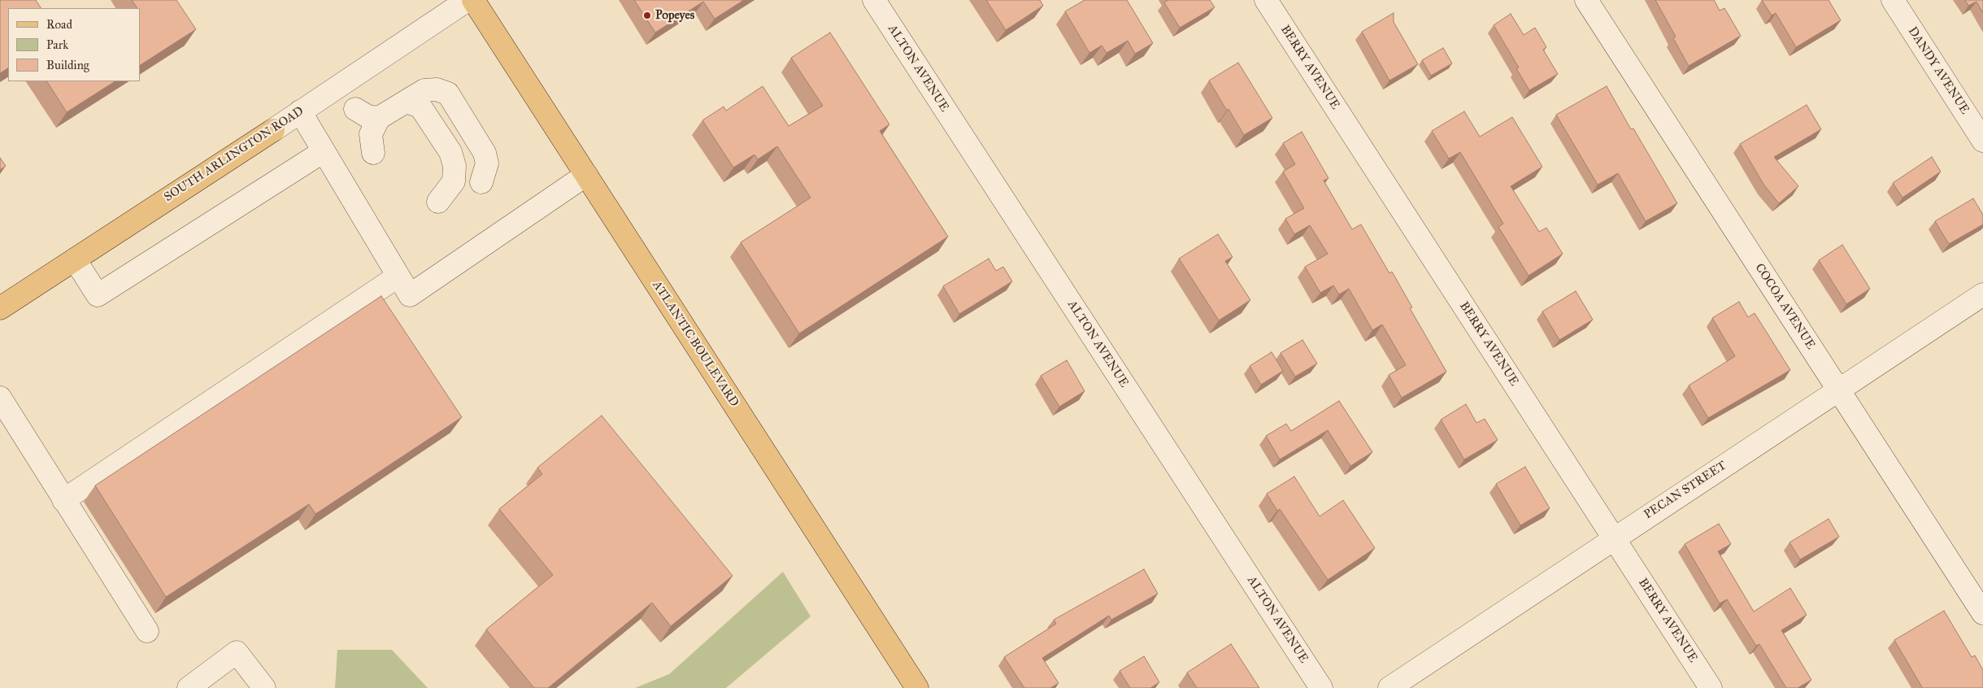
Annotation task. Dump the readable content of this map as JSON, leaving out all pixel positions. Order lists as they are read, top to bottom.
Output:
{
  "streets": {
    "main road": ["SOUTH ARLINGTON ROAD", "ATLANTIC BOULEVARD"],
    "street": [
      "BERRY AVENUE",
      "ALTON AVENUE",
      "DANDY AVENUE",
      "COCOA AVENUE",
      "PECAN STREET"
    ]
  },
  "crossings": [
    ["BERRY AVENUE", "PECAN STREET"],
    ["COCOA AVENUE", "PECAN STREET"]
  ],
  "places": ["Popeyes"],
  "legend": ["Road", "Park", "Building"]
}
